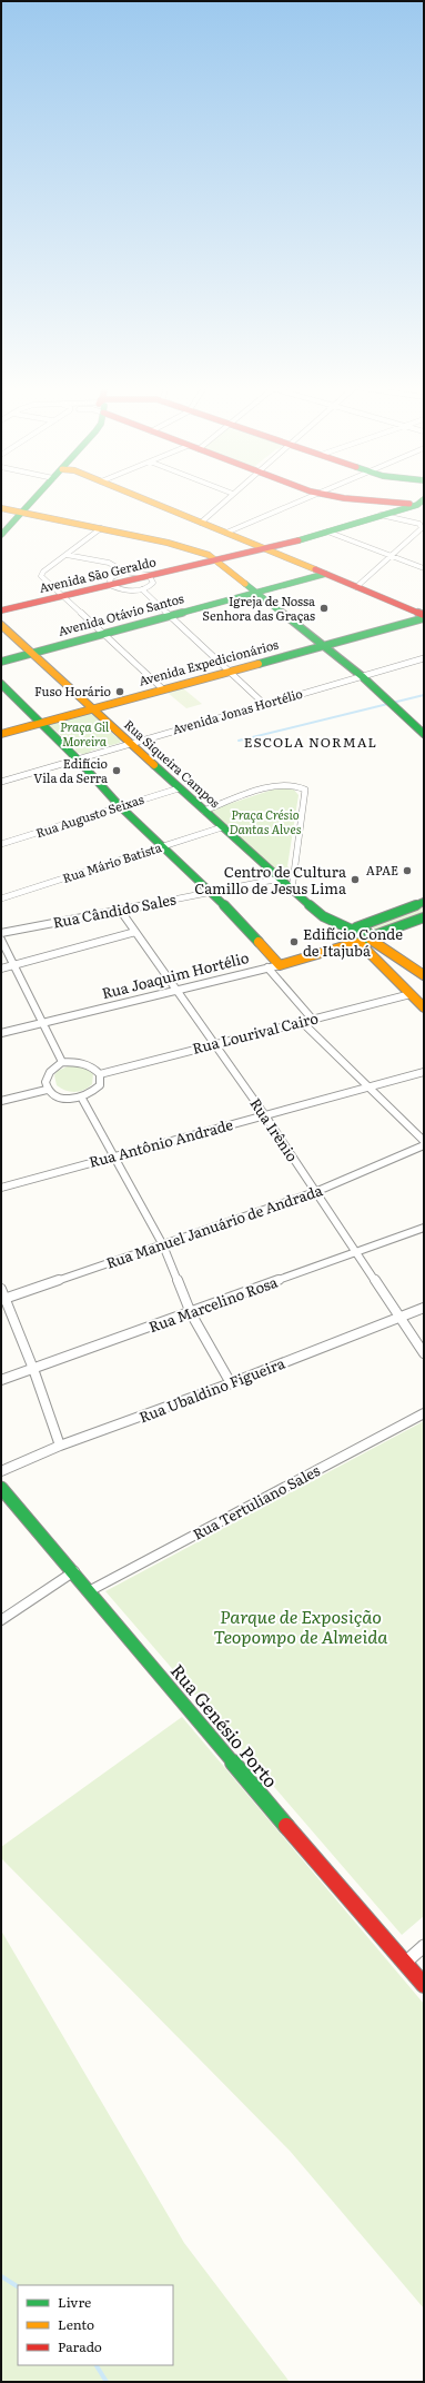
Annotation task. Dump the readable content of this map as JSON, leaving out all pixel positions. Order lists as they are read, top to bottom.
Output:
{
  "streets": {
    "main road": [
      "Avenida São Geraldo",
      "Avenida Otávio Santos",
      "Avenida Expedicionários",
      "Rua Siqueira Campos",
      "Rua Joaquim Hortélio",
      "Rua Genésio Porto"
    ],
    "street": [
      "Avenida Jonas Hortélio",
      "Rua Augusto Seixas",
      "Rua Mário Batista",
      "Rua Cândido Sales",
      "Rua Lourival Cairo",
      "Rua Irênio",
      "Rua Antônio Andrade",
      "Rua Manuel Januário de Andrada",
      "Rua Marcelino Rosa",
      "Rua Ubaldino Figueira",
      "Rua Tertuliano Sales"
    ]
  },
  "crossings": [
    ["Avenida Otávio Santos", "Rua Siqueira Campos"],
    ["Avenida Expedicionários", "Rua Siqueira Campos"],
    ["Avenida Jonas Hortélio", "Rua Siqueira Campos"],
    ["Rua Siqueira Campos", "Rua Augusto Seixas"],
    ["Rua Siqueira Campos", "Rua Mário Batista"],
    ["Rua Siqueira Campos", "Rua Cândido Sales"],
    ["Rua Siqueira Campos", "Rua Joaquim Hortélio"],
    ["Rua Cândido Sales", "Rua Irênio"],
    ["Rua Joaquim Hortélio", "Rua Irênio"],
    ["Rua Lourival Cairo", "Rua Irênio"],
    ["Rua Irênio", "Rua Antônio Andrade"],
    ["Rua Irênio", "Rua Manuel Januário de Andrada"],
    ["Rua Irênio", "Rua Marcelino Rosa"],
    ["Rua Irênio", "Rua Ubaldino Figueira"],
    ["Rua Tertuliano Sales", "Rua Genésio Porto"]
  ],
  "districts": ["ESCOLA NORMAL"],
  "parks": ["Praça Gil Moreira", "Praça Crésio Dantas Alves", "Parque de Exposição Teopompo de Almeida"],
  "places": [
    "Igreja de Nossa Senhora das Graças",
    "Fuso Horário",
    "Edifício Vila da Serra",
    "APAE",
    "Centro de Cultura Camillo de Jesus Lima",
    "Edifício Conde de Itajubá"
  ],
  "legend": ["Livre", "Lento", "Parado"]
}
